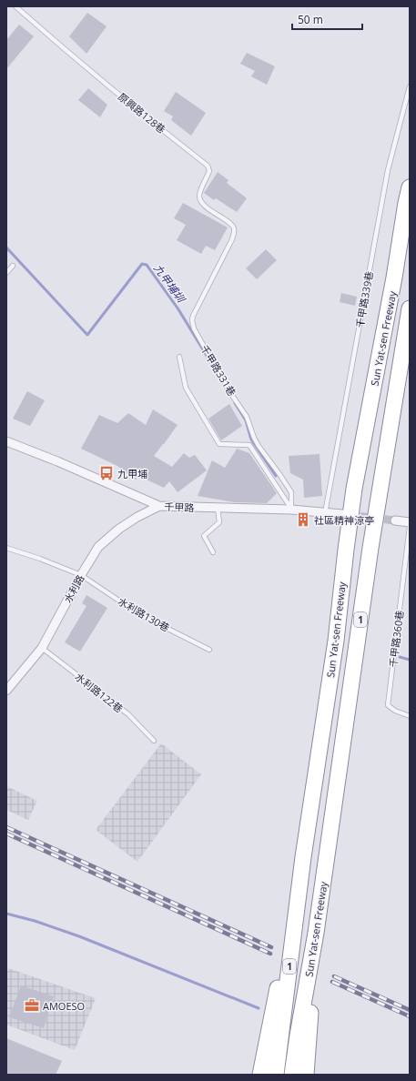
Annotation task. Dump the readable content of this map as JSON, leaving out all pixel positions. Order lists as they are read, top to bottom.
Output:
{
  "streets": {
    "highway": ["Sun Yat-sen Freeway", "1"],
    "street": ["千甲路", "水利路"],
    "lane": [
      "原興路128巷",
      "千甲路339巷",
      "千甲路331巷",
      "水利路130巷",
      "千甲路360巷",
      "水利路122巷"
    ]
  },
  "crossings": [
    ["原興路128巷", "千甲路331巷"],
    ["千甲路339巷", "千甲路"],
    ["千甲路331巷", "千甲路"],
    ["千甲路", "水利路"],
    ["水利路", "水利路130巷"],
    ["水利路", "水利路122巷"]
  ],
  "water": ["九甲埔圳"],
  "places": {
    "bus stop": ["九甲埔"],
    "building": ["社區精神涼亭"],
    "office": ["AMOESO"]
  },
  "scale_bar": "50 m"
}
